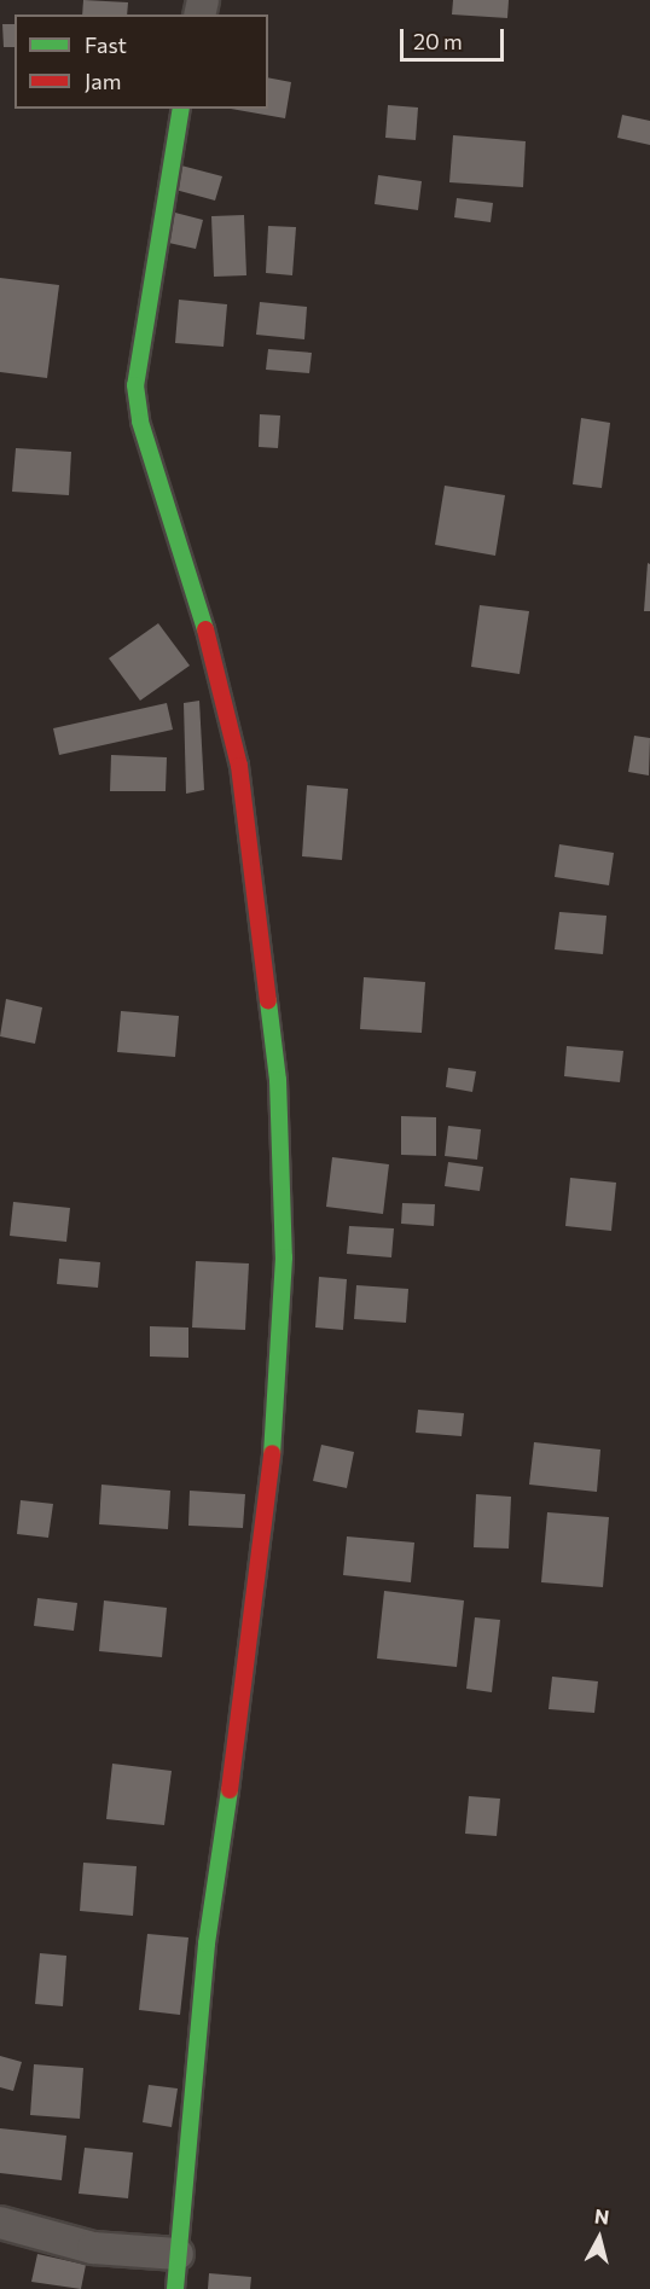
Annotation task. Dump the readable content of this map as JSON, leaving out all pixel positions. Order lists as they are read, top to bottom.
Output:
{
  "legend": ["Fast", "Jam"],
  "scale_bar": "20 m",
  "north": "top"
}
